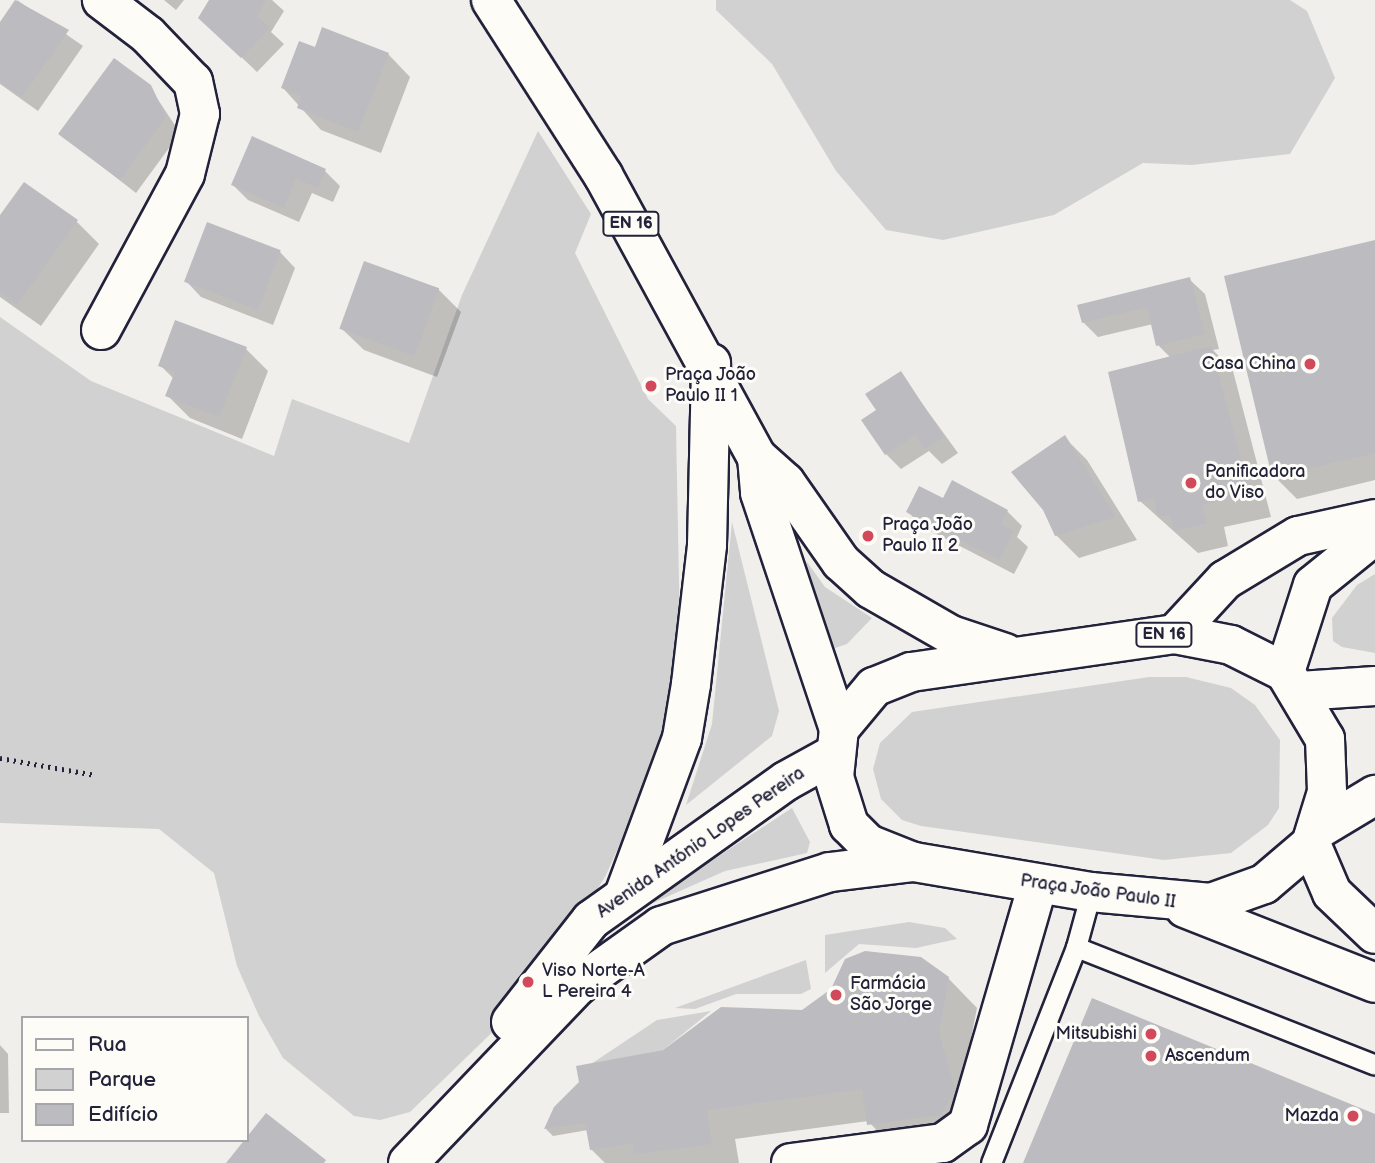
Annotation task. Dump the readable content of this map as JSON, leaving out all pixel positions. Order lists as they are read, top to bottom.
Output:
{
  "streets": {
    "street": ["EN 16", "Avenida António Lopes Pereira", "Praça João Paulo II"]
  },
  "crossings": [
    ["EN 16", "Avenida António Lopes Pereira"],
    ["EN 16", "Praça João Paulo II"],
    ["Avenida António Lopes Pereira", "Praça João Paulo II"]
  ],
  "places": [
    "Casa China",
    "Praça João Paulo II 1",
    "Panificadora do Viso",
    "Praça João Paulo II 2",
    "Viso Norte-A L Pereira 4",
    "Farmácia São Jorge",
    "Mitsubishi",
    "Ascendum",
    "Mazda"
  ],
  "legend": ["Rua", "Parque", "Edifício"]
}
